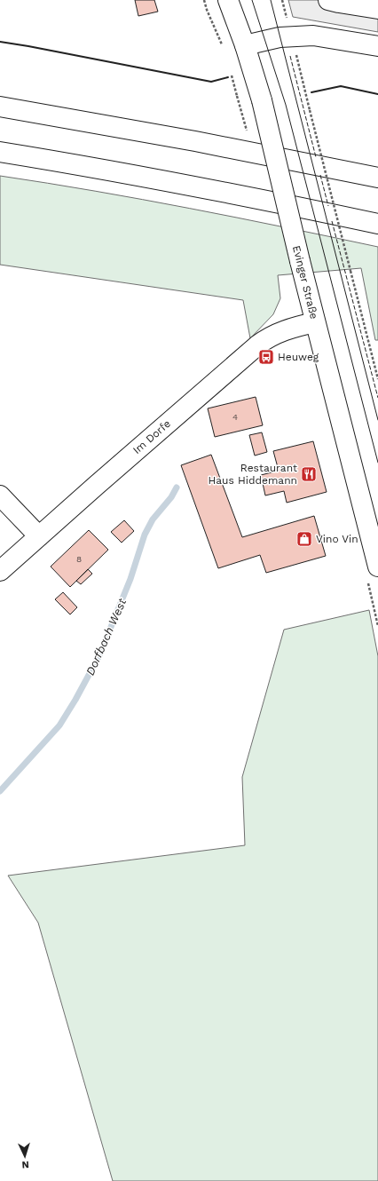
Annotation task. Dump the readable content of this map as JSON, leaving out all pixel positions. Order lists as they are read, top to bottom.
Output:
{
  "streets": {
    "main road": ["Evinger Straße", "Im Dorfe"]
  },
  "crossings": [
    ["Evinger Straße", "Im Dorfe"]
  ],
  "water": ["Dorfbach West"],
  "places": {
    "bus stop": ["Heuweg"],
    "restaurant": ["Restaurant Haus Hiddemann"],
    "shop": ["Vino Vin"]
  },
  "house_numbers": ["4", "8"],
  "north": "bottom"
}
